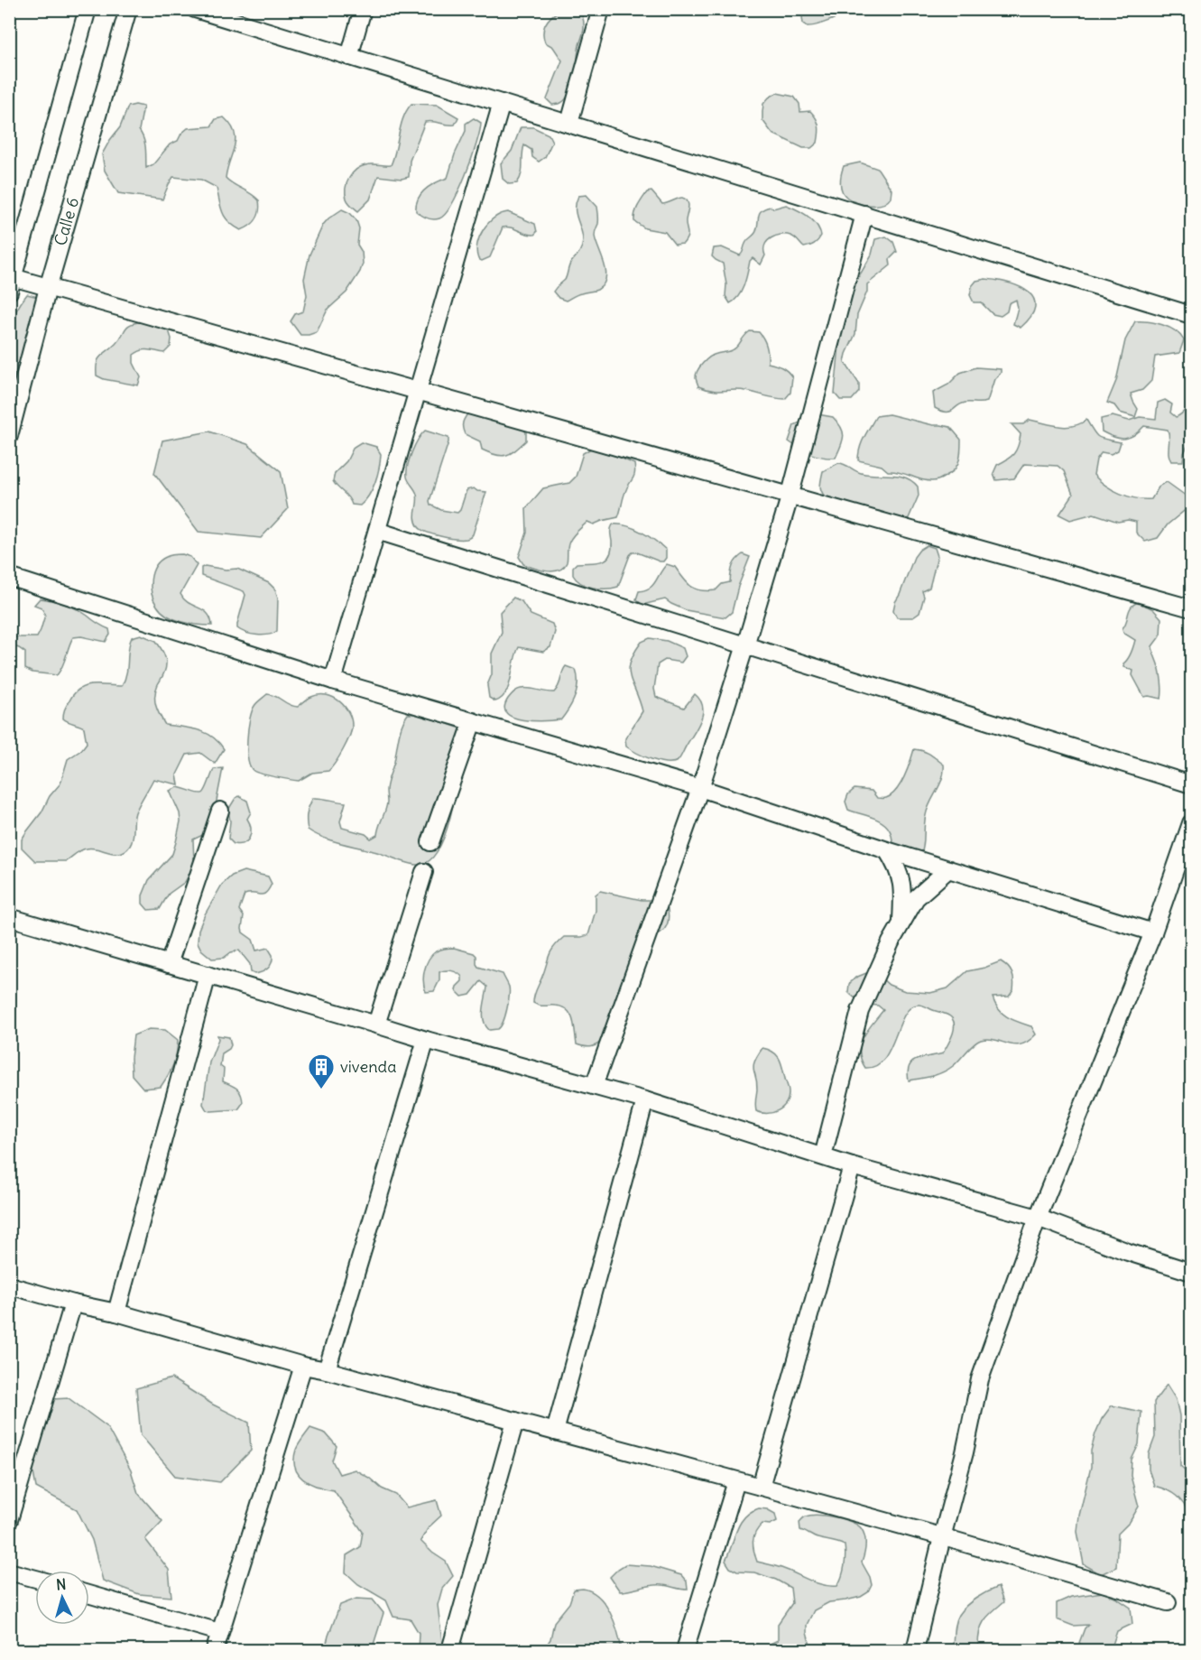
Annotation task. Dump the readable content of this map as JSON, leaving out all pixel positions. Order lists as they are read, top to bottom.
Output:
{
  "streets": {
    "street": ["Calle 6"]
  },
  "places": {
    "building": ["vivenda"]
  },
  "north": "top"
}
